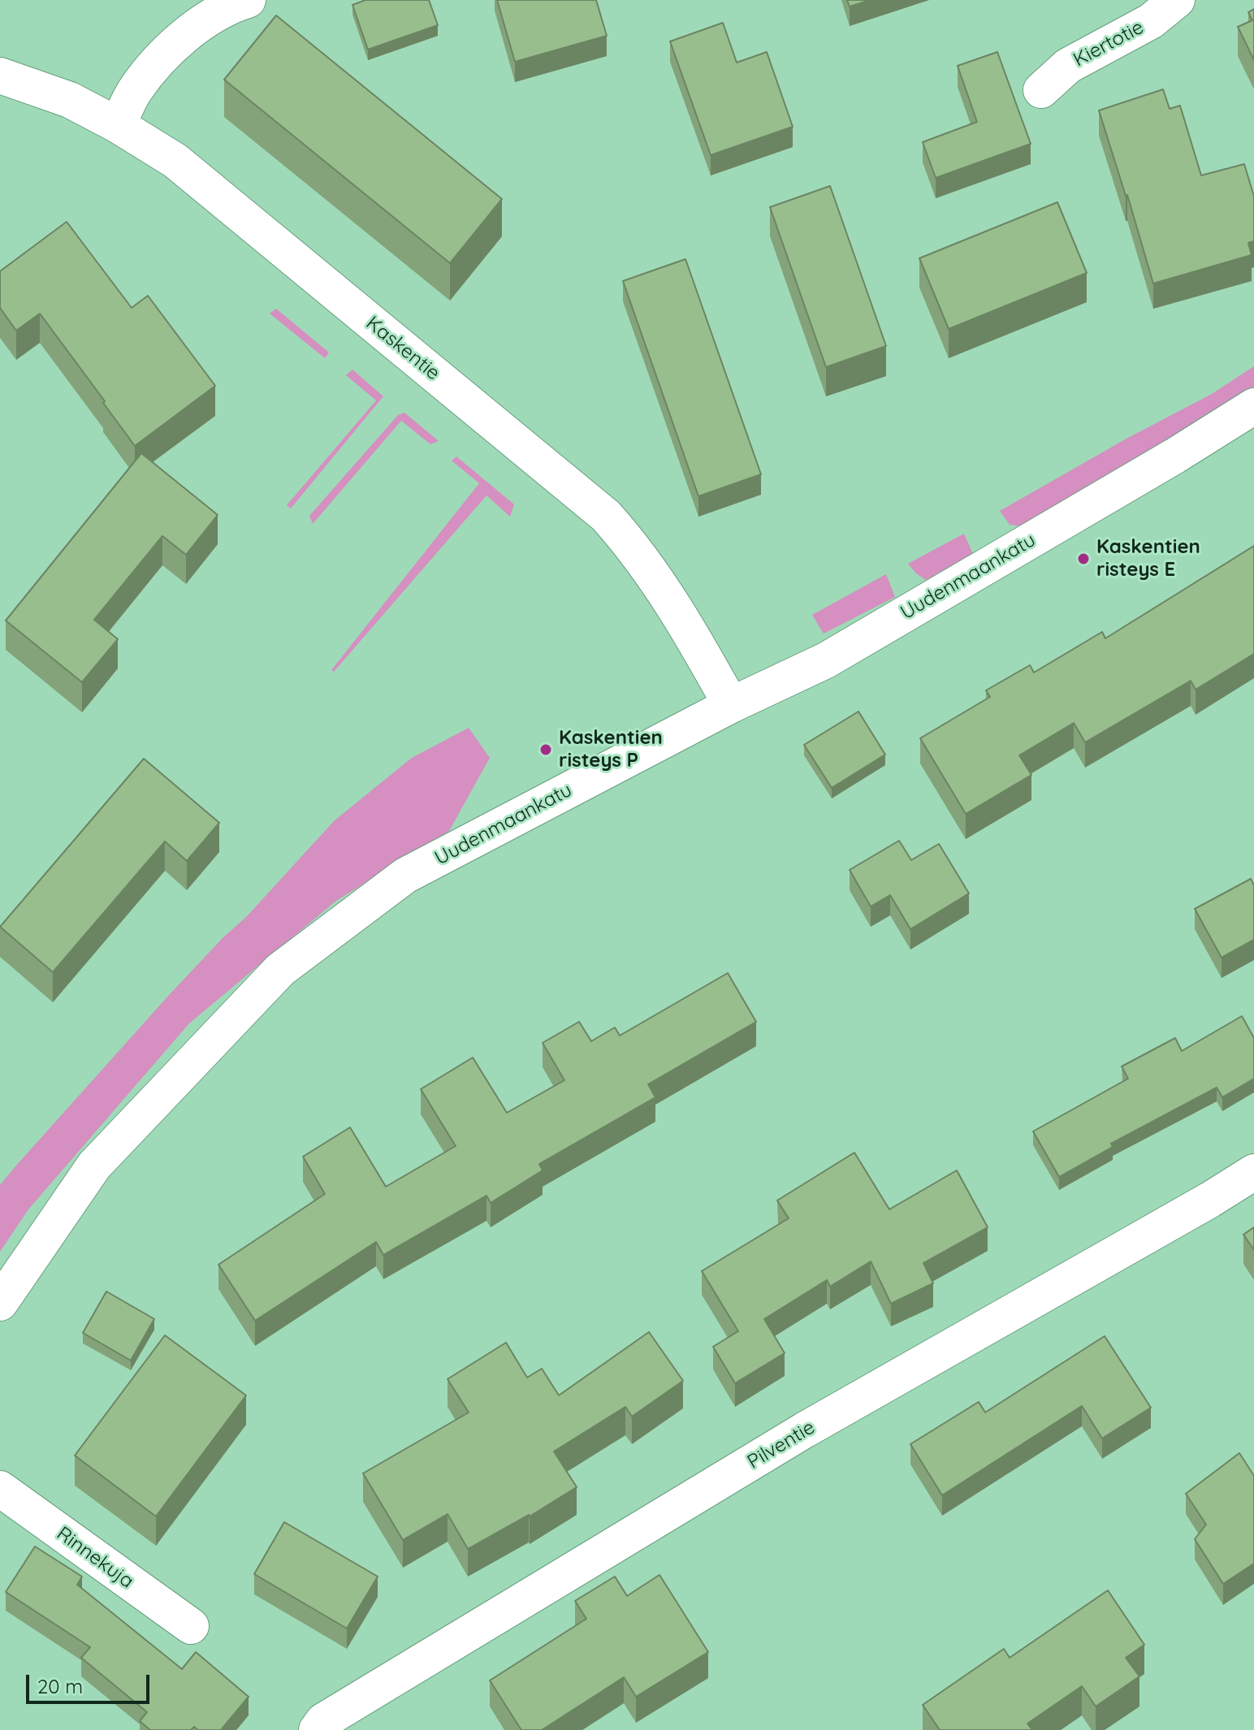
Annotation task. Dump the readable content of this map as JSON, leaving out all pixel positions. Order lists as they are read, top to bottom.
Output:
{
  "streets": {
    "street": [
      "Kiertotie",
      "Kaskentie",
      "Uudenmaankatu",
      "Pilventie",
      "Rinnekuja"
    ]
  },
  "crossings": [
    ["Kaskentie", "Uudenmaankatu"]
  ],
  "places": ["Kaskentien risteys E", "Kaskentien risteys P"],
  "scale_bar": "20 m"
}
